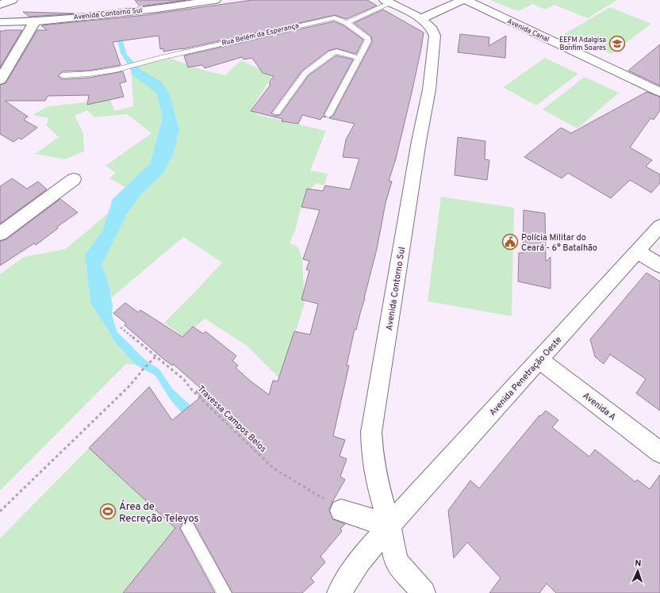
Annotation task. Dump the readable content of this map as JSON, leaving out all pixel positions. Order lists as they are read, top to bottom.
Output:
{
  "streets": {
    "street": [
      "Avenida Contorno Sul",
      "Avenida Canal",
      "Avenida Penetração Oeste",
      "Avenida A"
    ],
    "lane": ["Rua Belém da Esperança"],
    "path": ["Travessa Campos Belos"]
  },
  "crossings": [
    ["Avenida Contorno Sul", "Avenida Penetração Oeste"],
    ["Avenida Penetração Oeste", "Avenida A"]
  ],
  "places": {
    "school or university": ["EEFM Adalgisa Bonfim Soares"],
    "public building": ["Polícia Militar do Ceará - 6° Batalhão"],
    "sports": ["Área de Recreção Teleyos"]
  },
  "north": "top"
}
